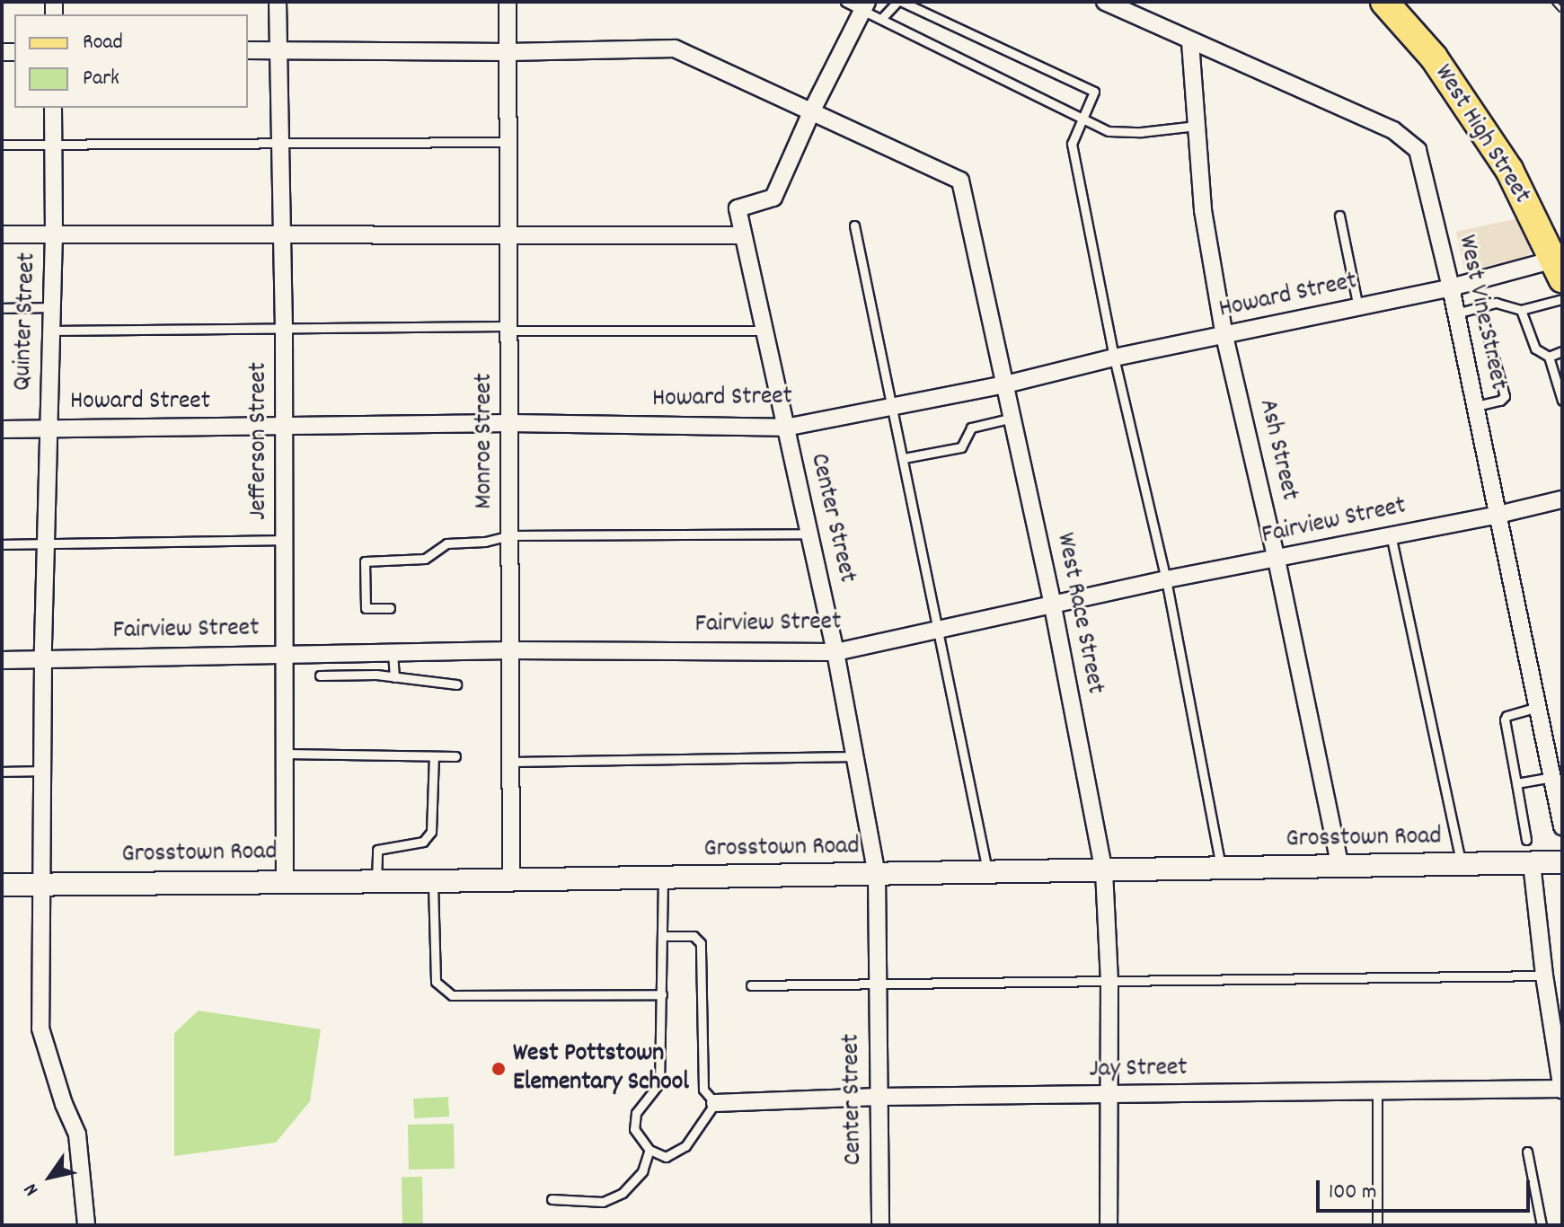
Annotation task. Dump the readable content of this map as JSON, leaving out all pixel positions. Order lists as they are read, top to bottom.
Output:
{
  "streets": {
    "main road": ["West High Street"],
    "street": [
      "Howard Street",
      "West Vine Street",
      "Quinter Street",
      "Jefferson Street",
      "Monroe Street",
      "Ash Street",
      "Center Street",
      "Fairview Street",
      "West Race Street",
      "Grosstown Road",
      "Jay Street"
    ]
  },
  "crossings": [
    ["West High Street", "Howard Street"],
    ["Howard Street", "West Vine Street"],
    ["Howard Street", "Quinter Street"],
    ["Howard Street", "Jefferson Street"],
    ["Howard Street", "Monroe Street"],
    ["Howard Street", "Ash Street"],
    ["Howard Street", "Center Street"],
    ["Howard Street", "West Race Street"],
    ["West Vine Street", "Ash Street"],
    ["West Vine Street", "Fairview Street"],
    ["Quinter Street", "Fairview Street"],
    ["Quinter Street", "Grosstown Road"],
    ["Jefferson Street", "Fairview Street"],
    ["Jefferson Street", "Grosstown Road"],
    ["Monroe Street", "Fairview Street"],
    ["Monroe Street", "Grosstown Road"],
    ["Ash Street", "Fairview Street"],
    ["Ash Street", "Grosstown Road"],
    ["Center Street", "Fairview Street"],
    ["Center Street", "West Race Street"],
    ["Center Street", "Grosstown Road"],
    ["Center Street", "Jay Street"],
    ["Fairview Street", "West Race Street"],
    ["West Race Street", "Grosstown Road"],
    ["West Race Street", "Jay Street"]
  ],
  "places": ["West Pottstown Elementary School"],
  "legend": ["Road", "Park"],
  "scale_bar": "100 m",
  "north": "bottom left"
}
